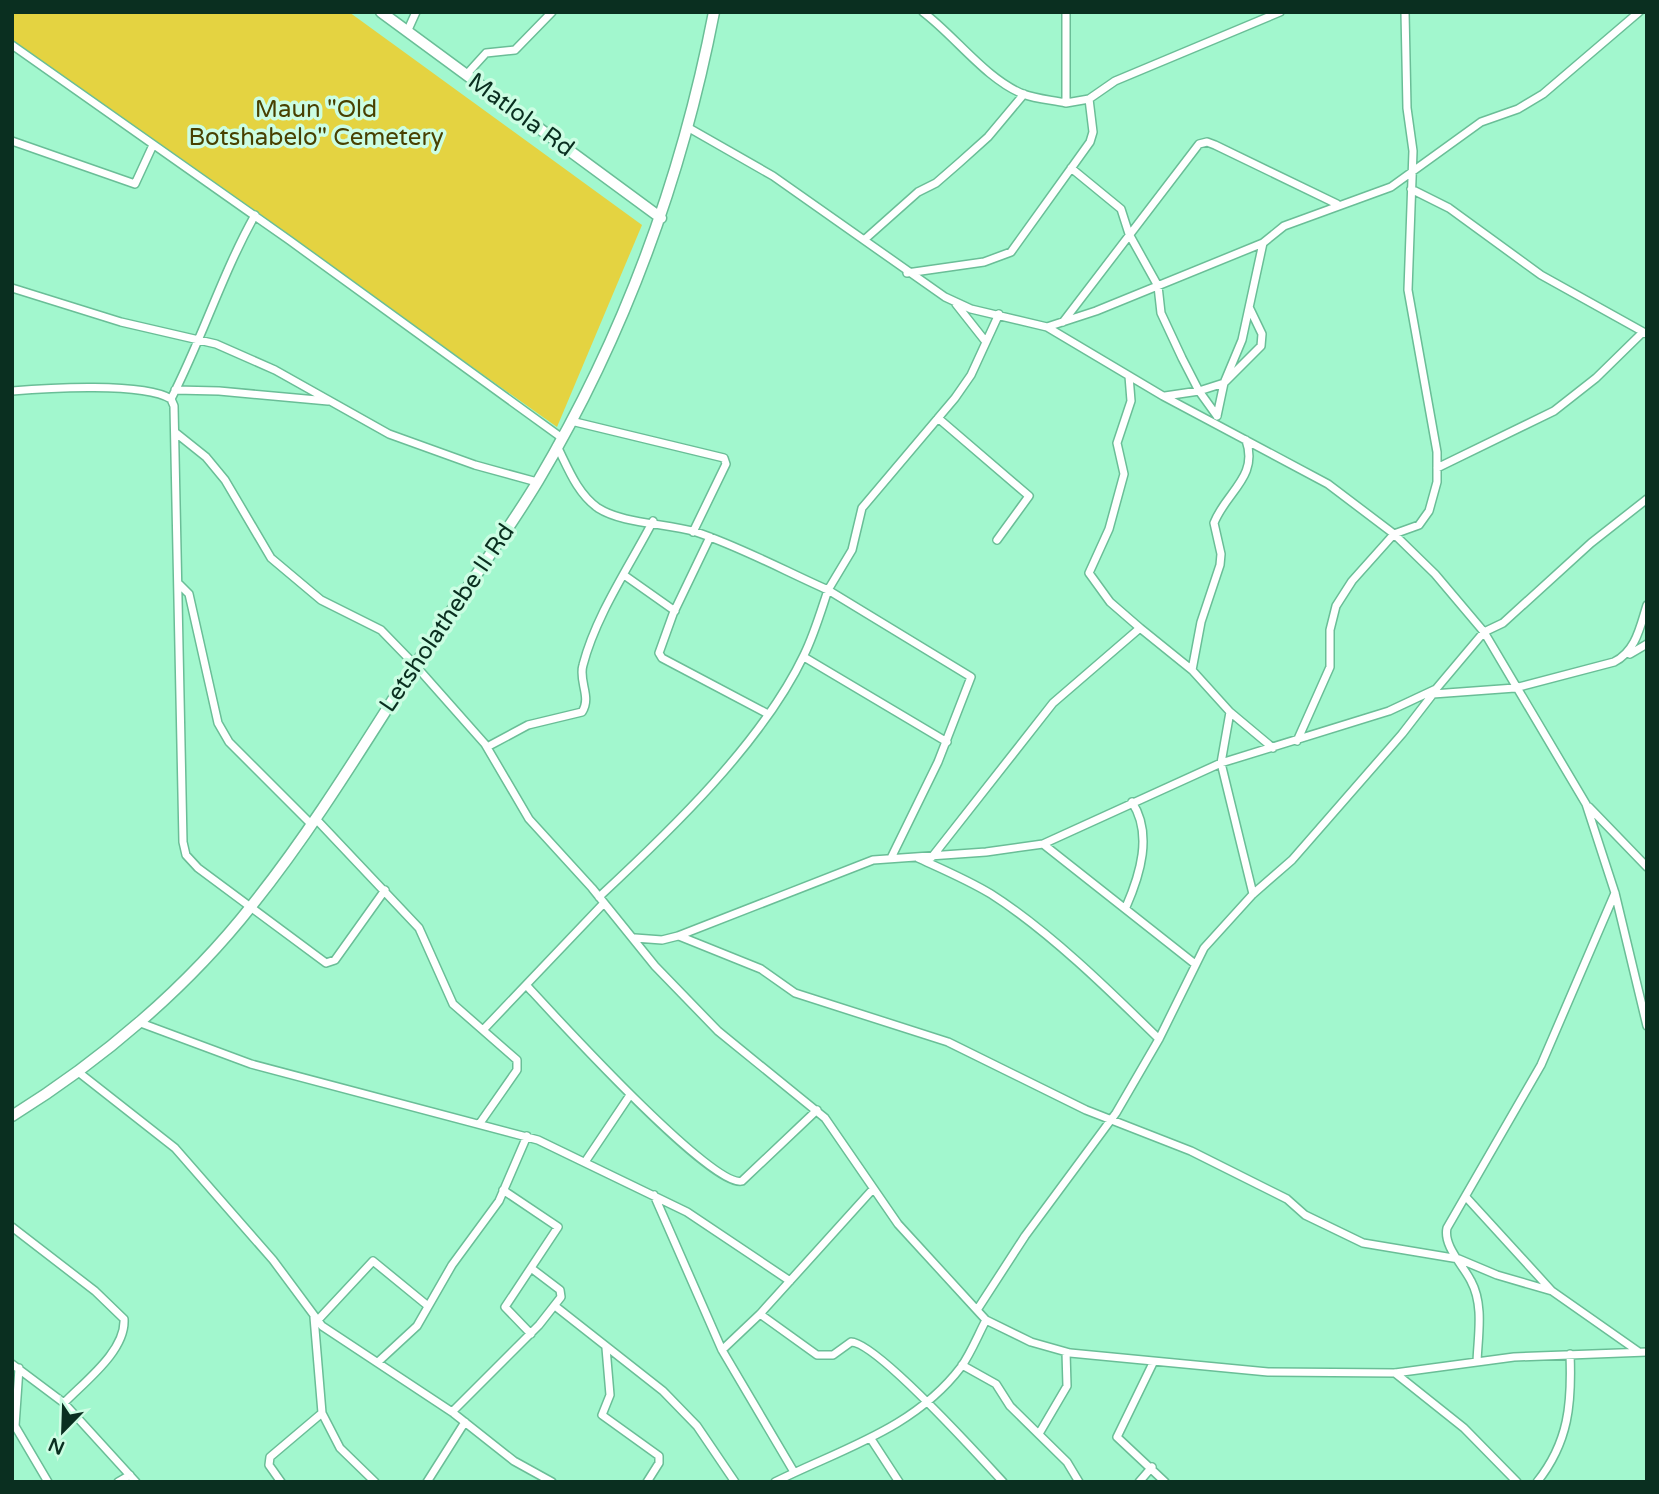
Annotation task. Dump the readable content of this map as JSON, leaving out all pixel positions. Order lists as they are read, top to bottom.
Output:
{
  "streets": {
    "street": ["Matlola Rd", "Letsholathebe II Rd"]
  },
  "crossings": [
    ["Matlola Rd", "Letsholathebe II Rd"]
  ],
  "parks": ["Maun \"Old Botshabelo\" Cemetery"],
  "north": "bottom left"
}
